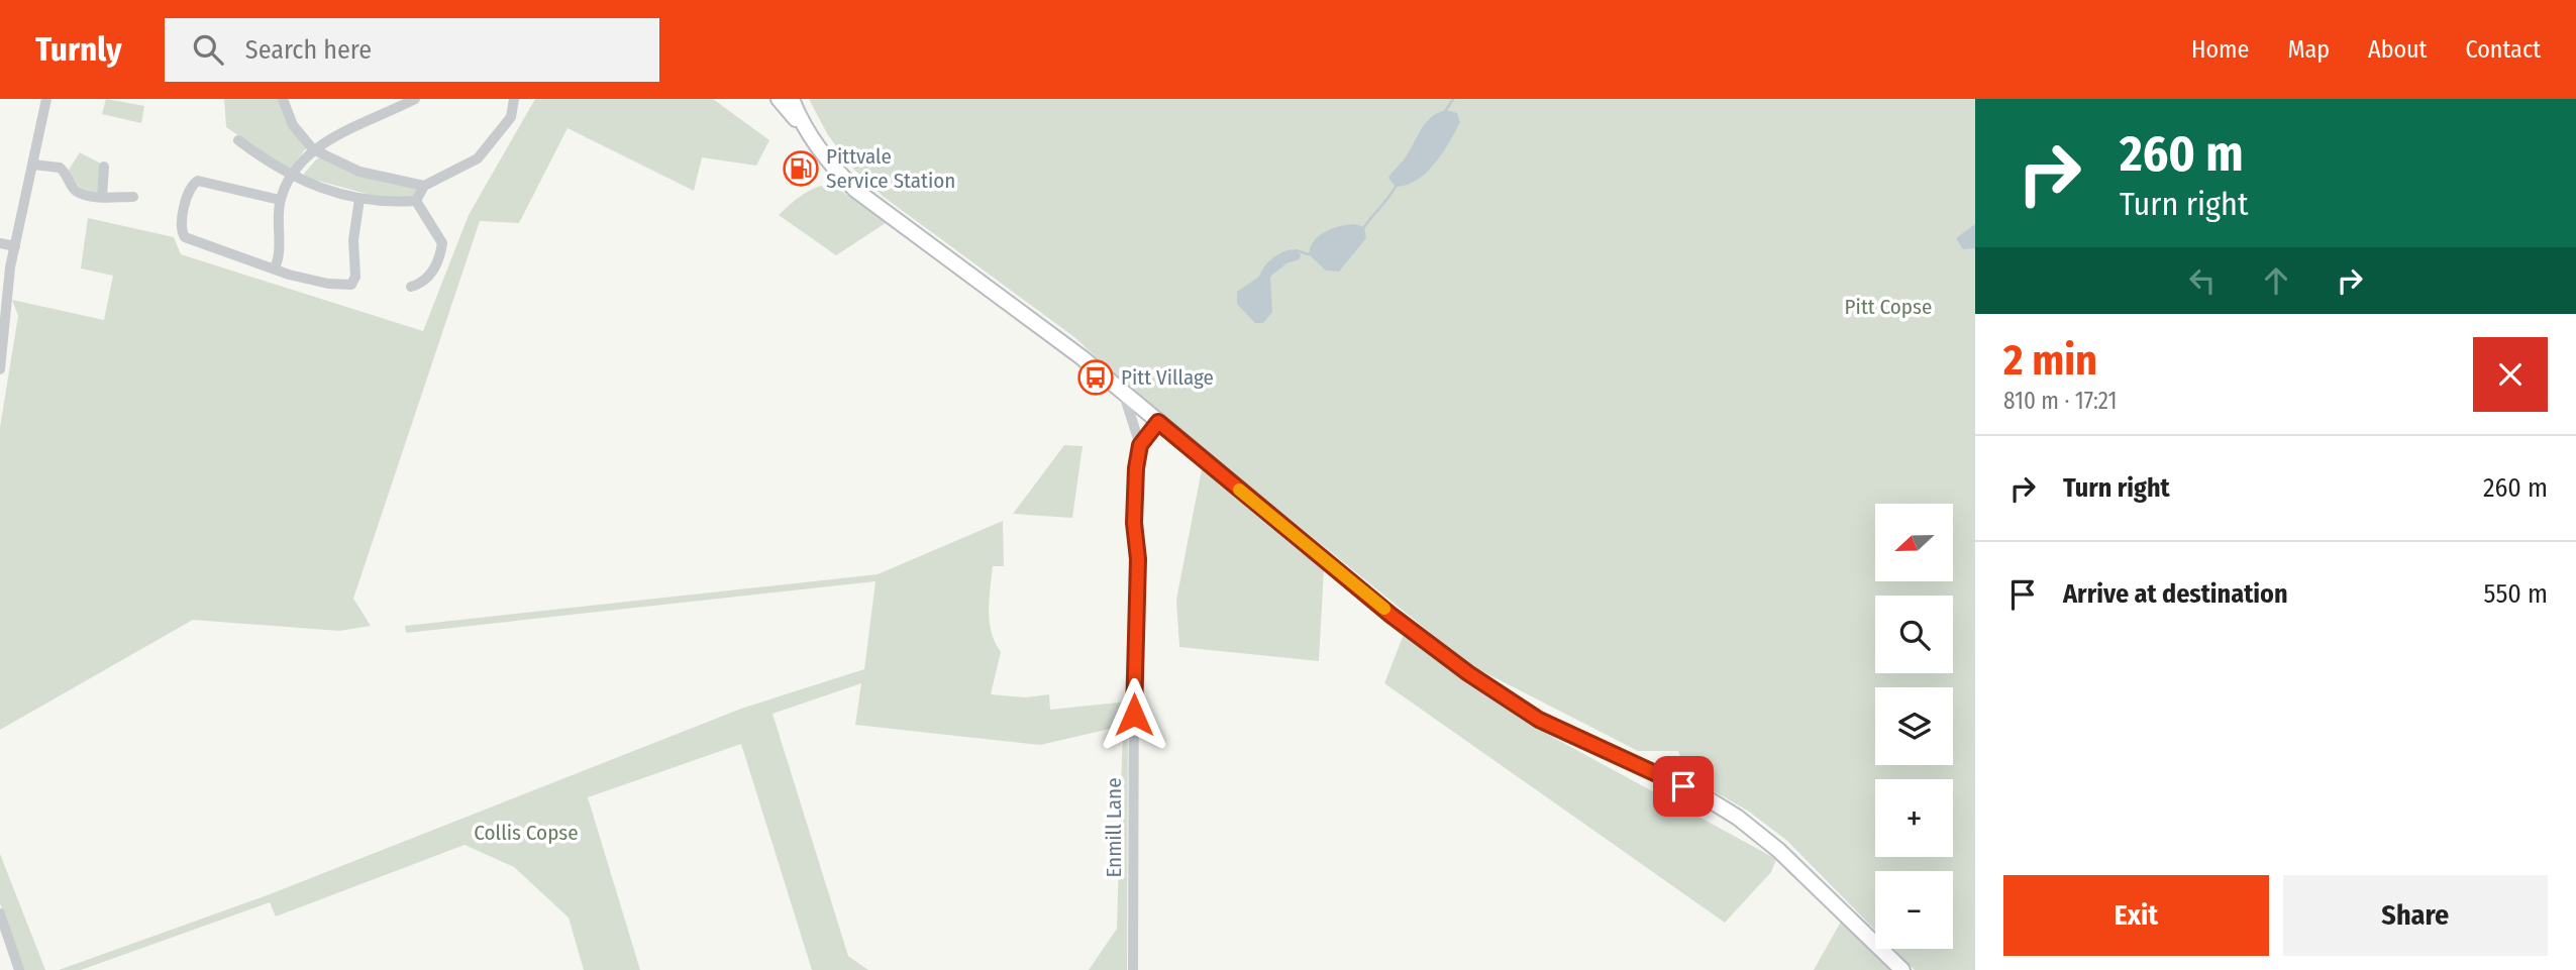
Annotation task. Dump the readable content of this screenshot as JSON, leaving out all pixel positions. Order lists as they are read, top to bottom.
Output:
{
  "streets": {
    "street": ["Enmill Lane"]
  },
  "parks": ["Pitt Copse", "Collis Copse"],
  "places": {
    "fuel station": ["Pittvale Service Station"],
    "bus stop": ["Pitt Village"]
  },
  "north": "left",
  "page": {
    "header": "Turnly",
    "search": "Search here",
    "nav": [
      "Home",
      "Map",
      "About",
      "Contact"
    ],
    "turn": ["260 m", "Turn right"],
    "heading": ["2 min", "810 m · 17:21"],
    "list": [
      {
        "name": "Turn right",
        "value": "260 m"
      },
      {
        "name": "Arrive at destination",
        "value": "550 m"
      }
    ],
    "map_buttons": ["+", "−"],
    "buttons": ["Exit", "Share"]
  }
}
